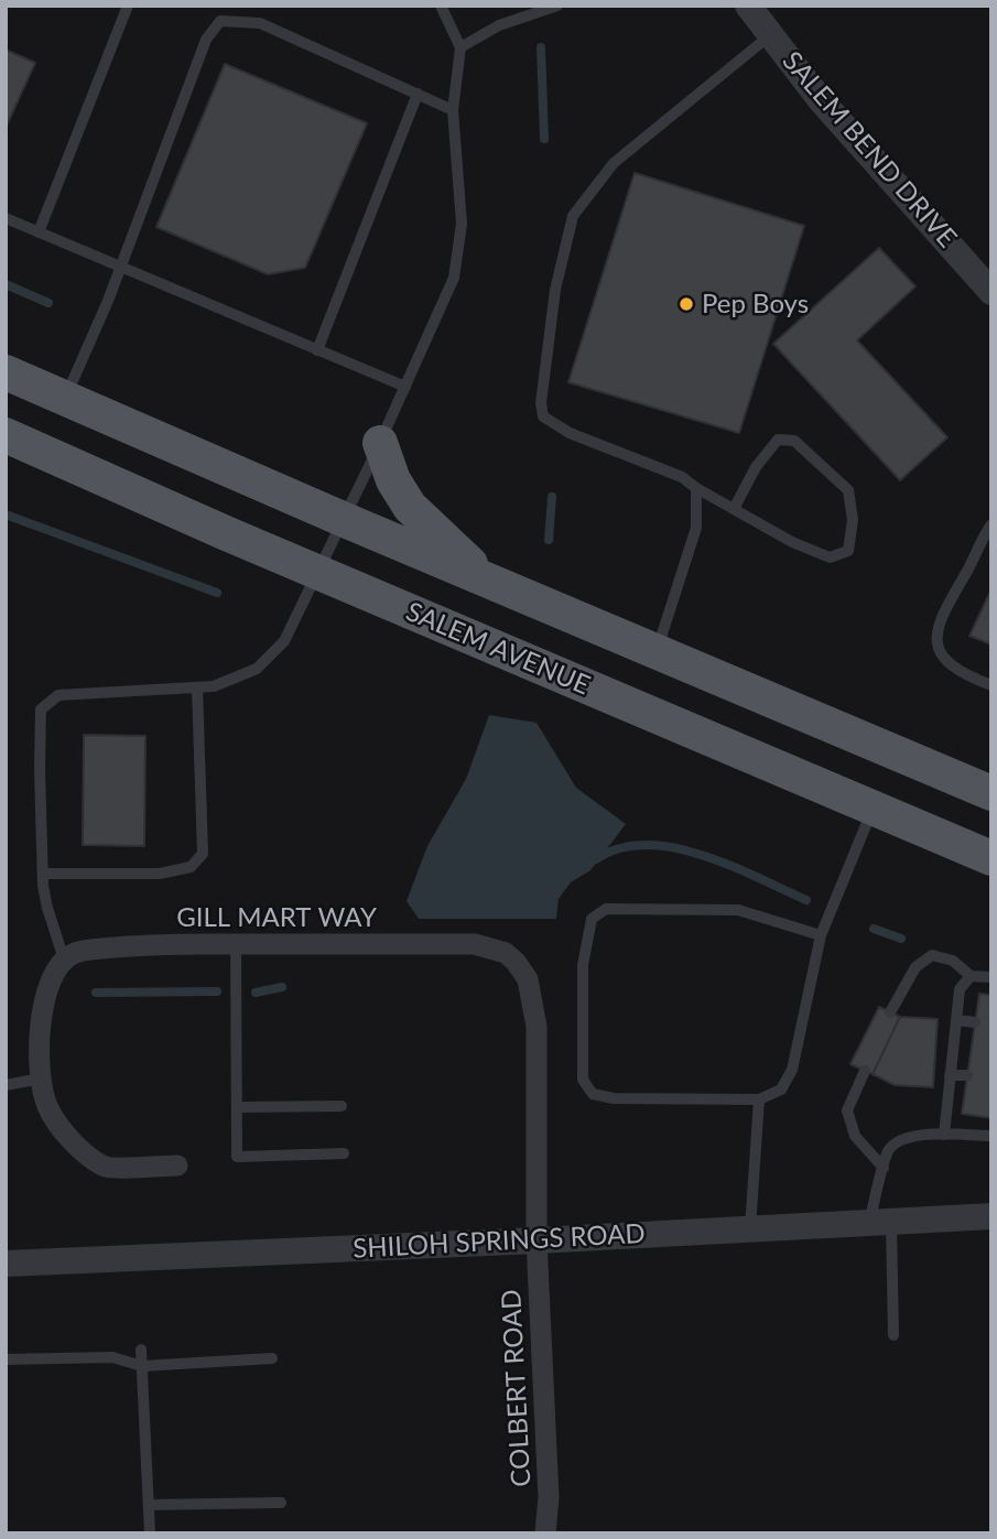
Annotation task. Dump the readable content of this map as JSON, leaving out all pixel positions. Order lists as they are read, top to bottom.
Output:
{
  "streets": {
    "main road": ["SALEM AVENUE"],
    "street": [
      "SALEM BEND DRIVE",
      "GILL MART WAY",
      "SHILOH SPRINGS ROAD",
      "COLBERT ROAD"
    ]
  },
  "crossings": [
    ["GILL MART WAY", "SHILOH SPRINGS ROAD"],
    ["GILL MART WAY", "COLBERT ROAD"],
    ["SHILOH SPRINGS ROAD", "COLBERT ROAD"]
  ],
  "places": ["Pep Boys"]
}
